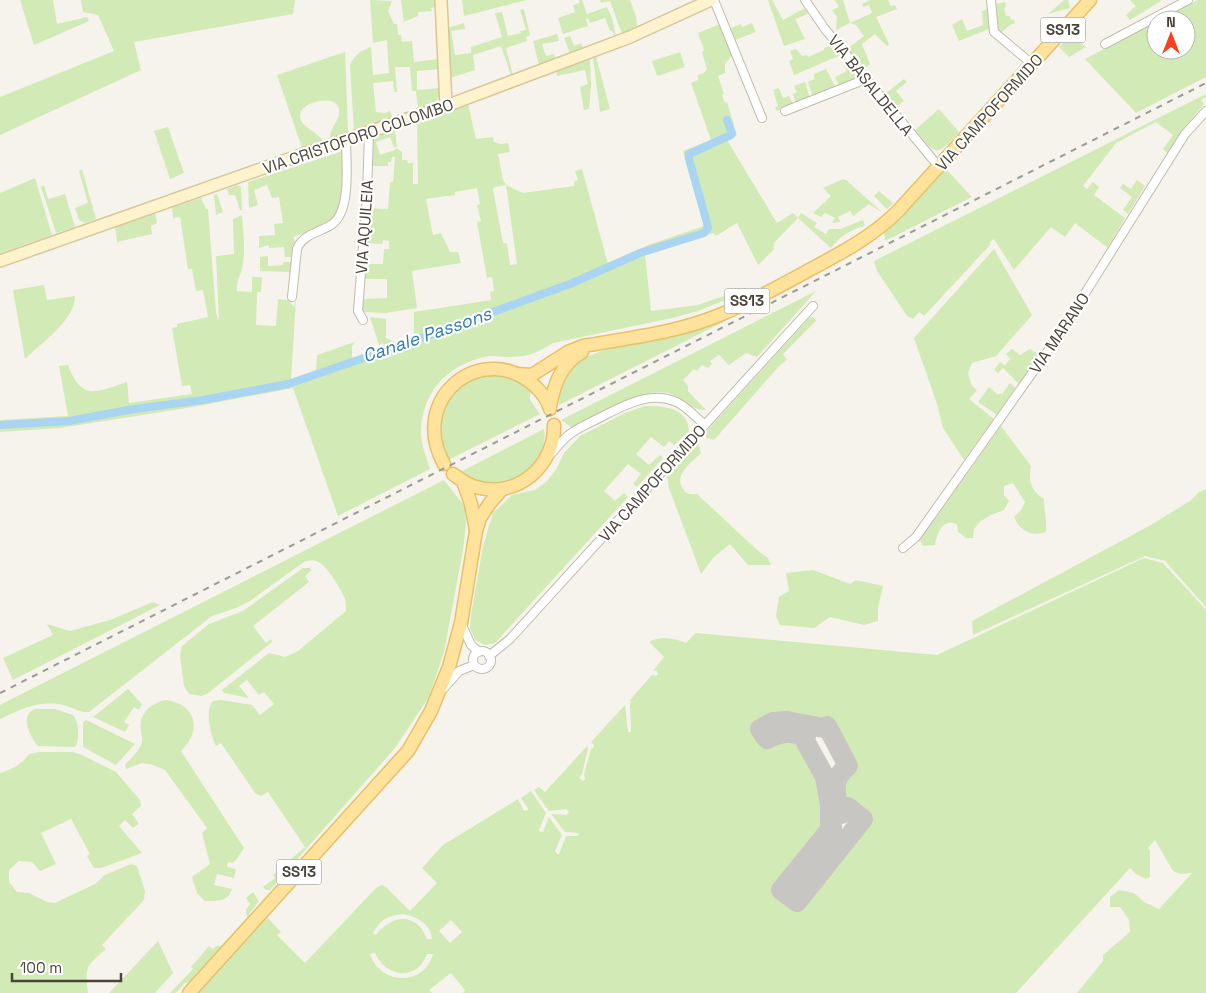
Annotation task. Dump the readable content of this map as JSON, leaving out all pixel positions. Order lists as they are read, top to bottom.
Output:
{
  "streets": {
    "main road": ["SS13", "VIA CAMPOFORMIDO", "VIA CRISTOFORO COLOMBO"],
    "street": ["VIA BASALDELLA", "VIA AQUILEIA", "VIA MARANO"]
  },
  "crossings": [
    ["SS13", "VIA CAMPOFORMIDO"],
    ["VIA BASALDELLA", "VIA CAMPOFORMIDO"],
    ["VIA CRISTOFORO COLOMBO", "VIA AQUILEIA"]
  ],
  "water": ["Canale Passons"],
  "scale_bar": "100 m",
  "north": "top"
}
